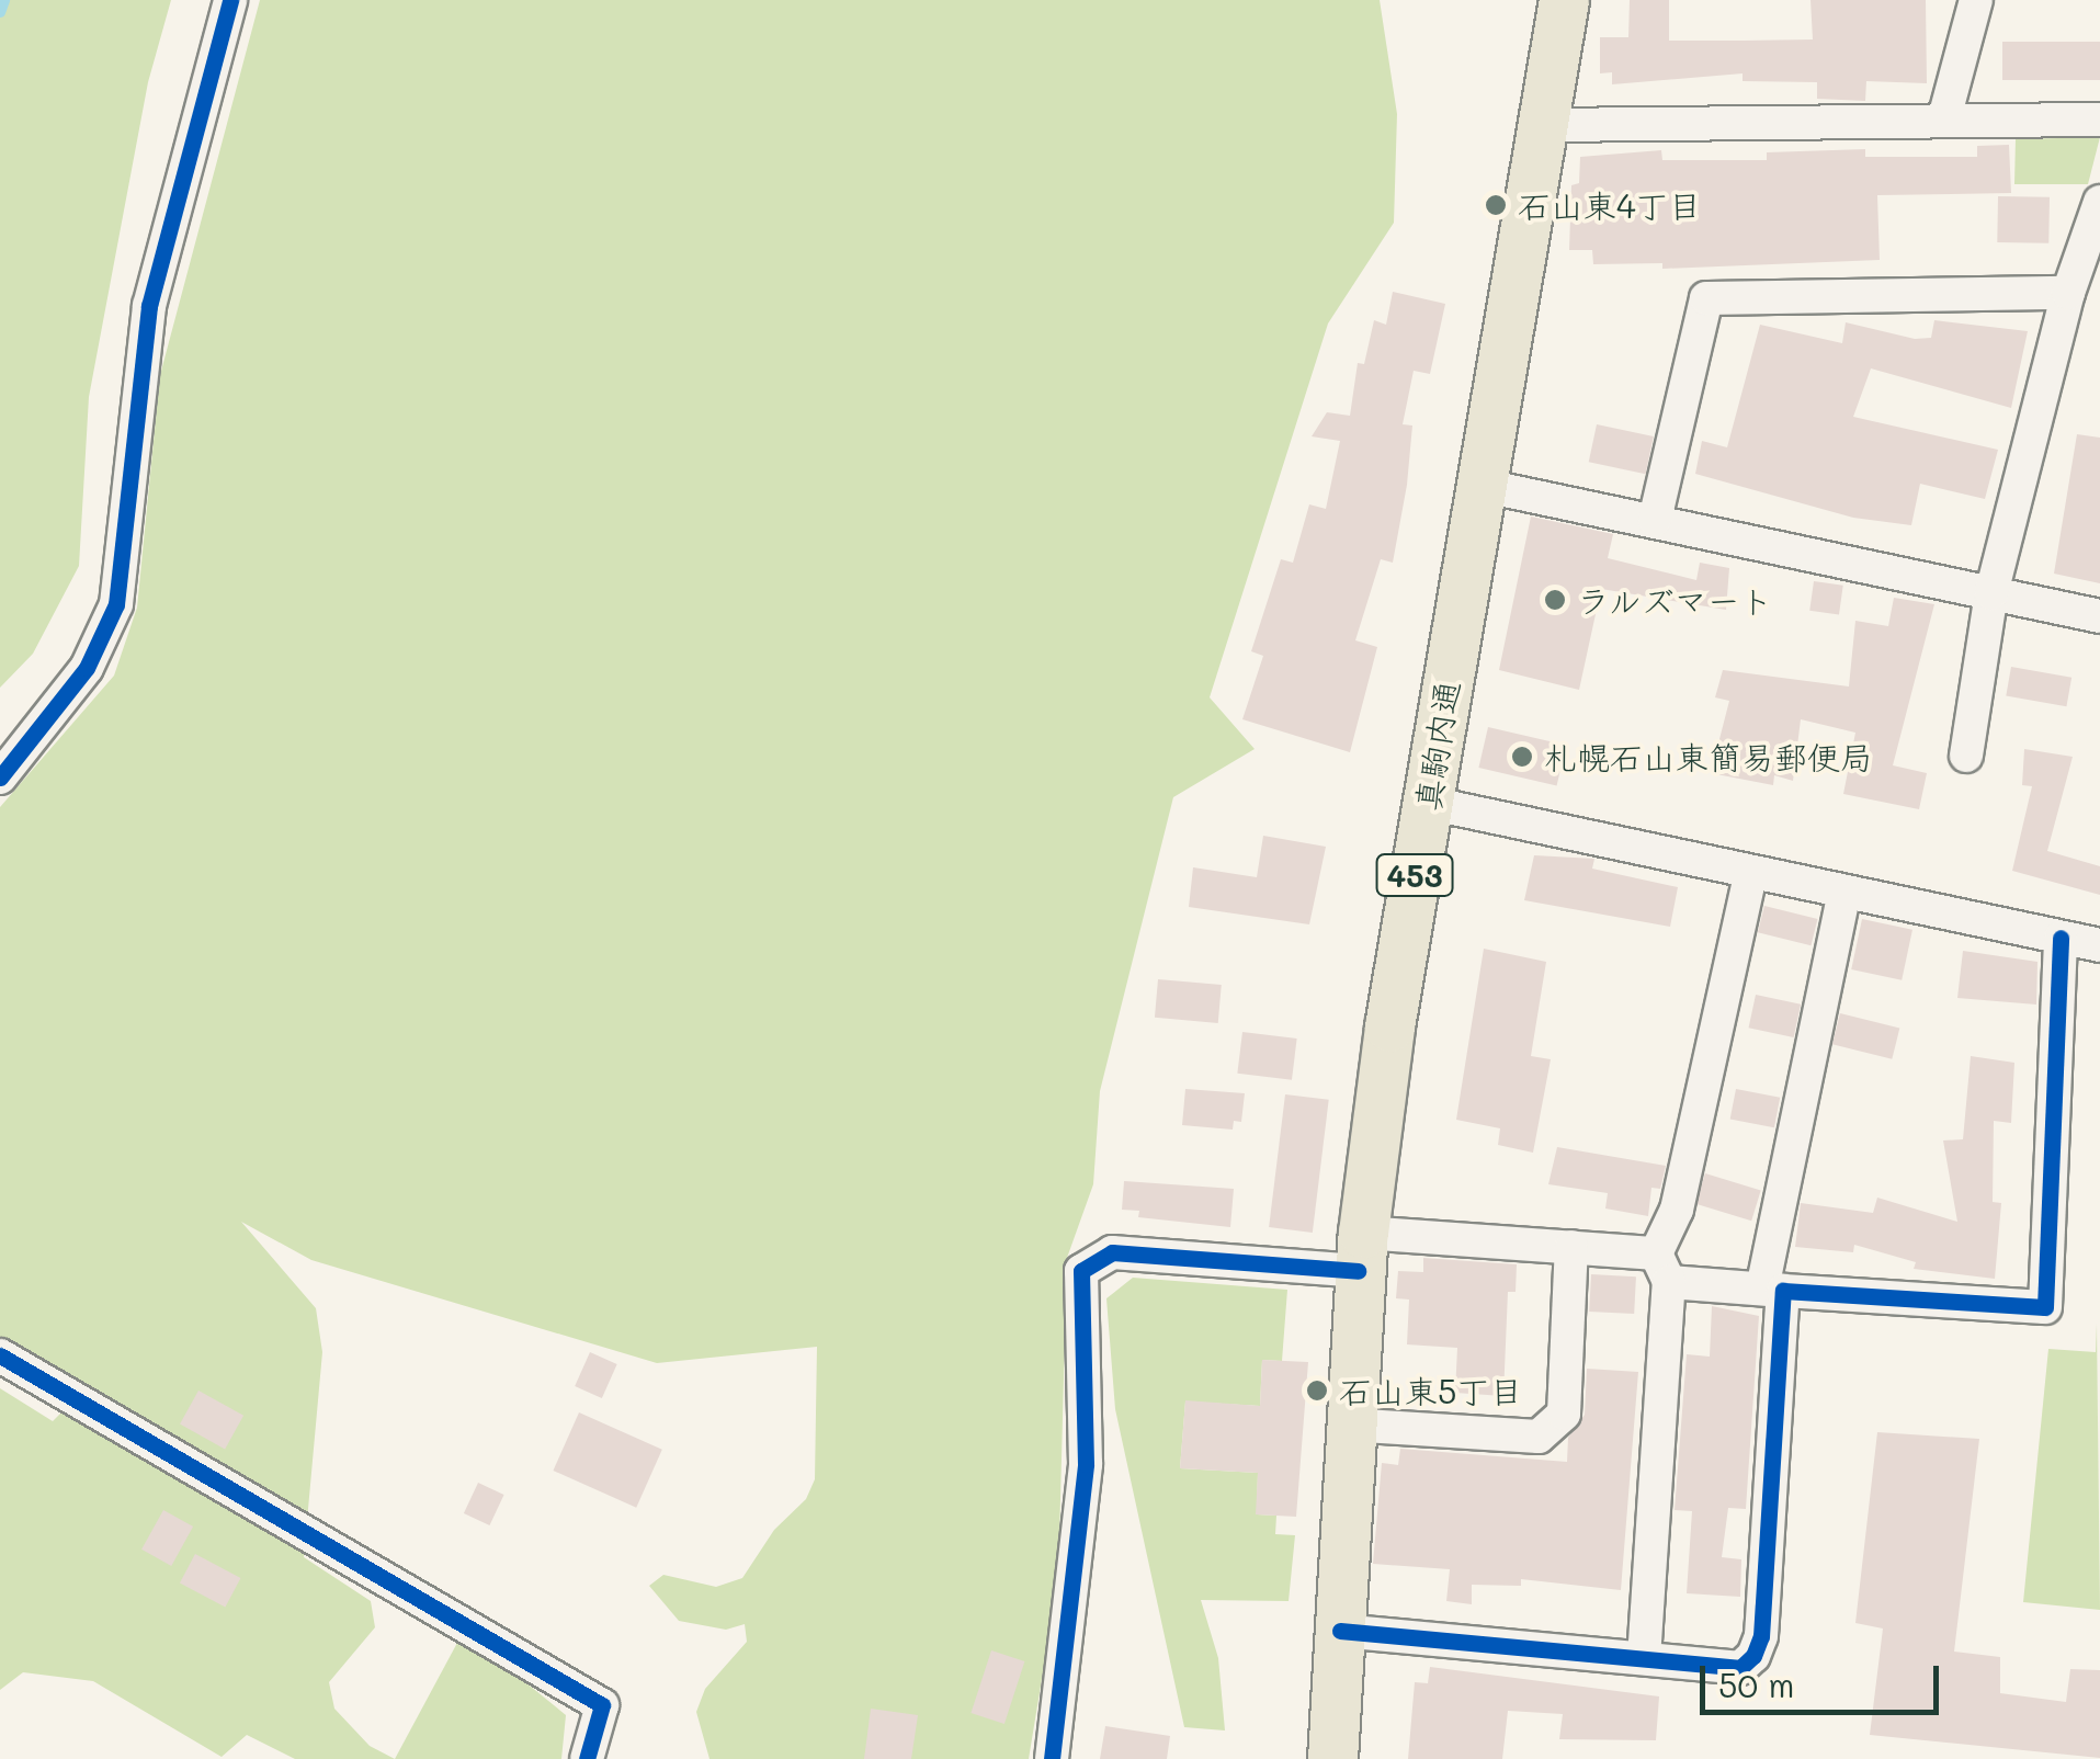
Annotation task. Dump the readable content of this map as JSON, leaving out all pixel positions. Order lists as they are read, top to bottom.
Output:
{
  "streets": {
    "highway": ["真駒内通", "453"]
  },
  "places": [
    "石山東4丁目",
    "ラルズマート",
    "札幌石山東簡易郵便局",
    "石山東5丁目"
  ],
  "scale_bar": "50 m"
}
